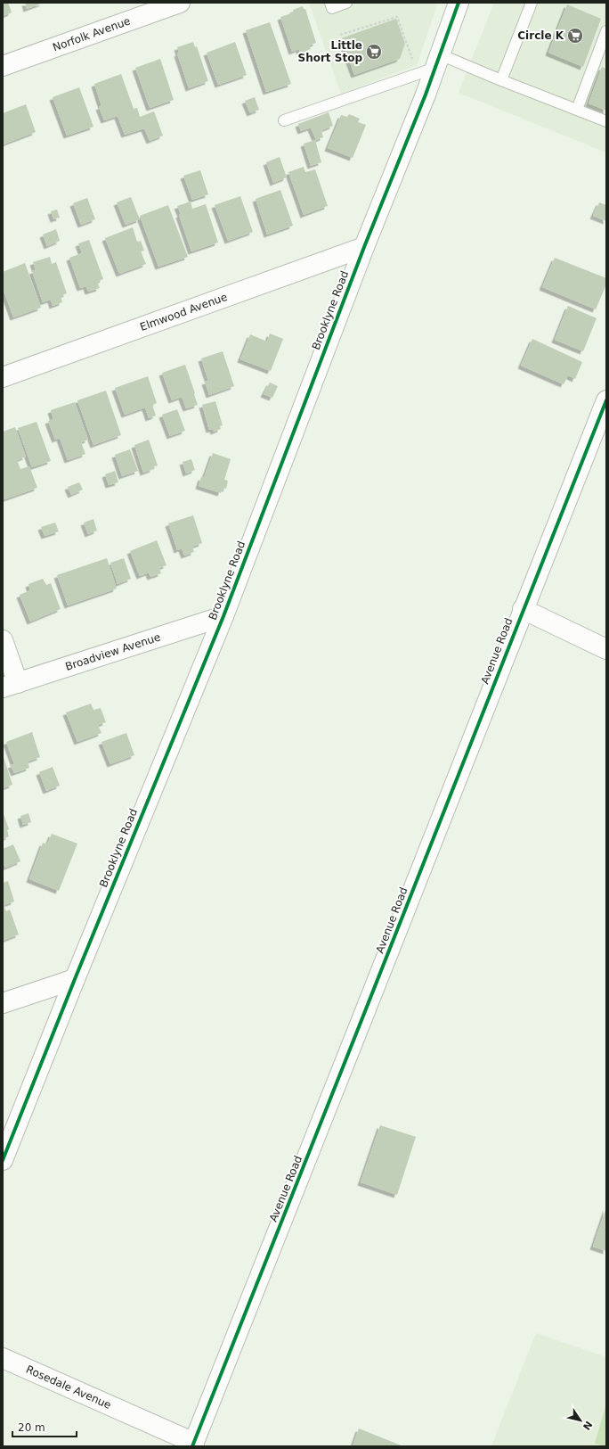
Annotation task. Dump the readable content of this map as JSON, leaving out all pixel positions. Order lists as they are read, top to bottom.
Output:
{
  "streets": {
    "street": [
      "Norfolk Avenue",
      "Brooklyne Road",
      "Elmwood Avenue",
      "Avenue Road",
      "Broadview Avenue",
      "Rosedale Avenue"
    ]
  },
  "crossings": [
    ["Brooklyne Road", "Elmwood Avenue"],
    ["Brooklyne Road", "Broadview Avenue"],
    ["Avenue Road", "Rosedale Avenue"]
  ],
  "places": {
    "supermarket": ["Circle K", "Little Short Stop"]
  },
  "scale_bar": "20 m",
  "north": "bottom right"
}
